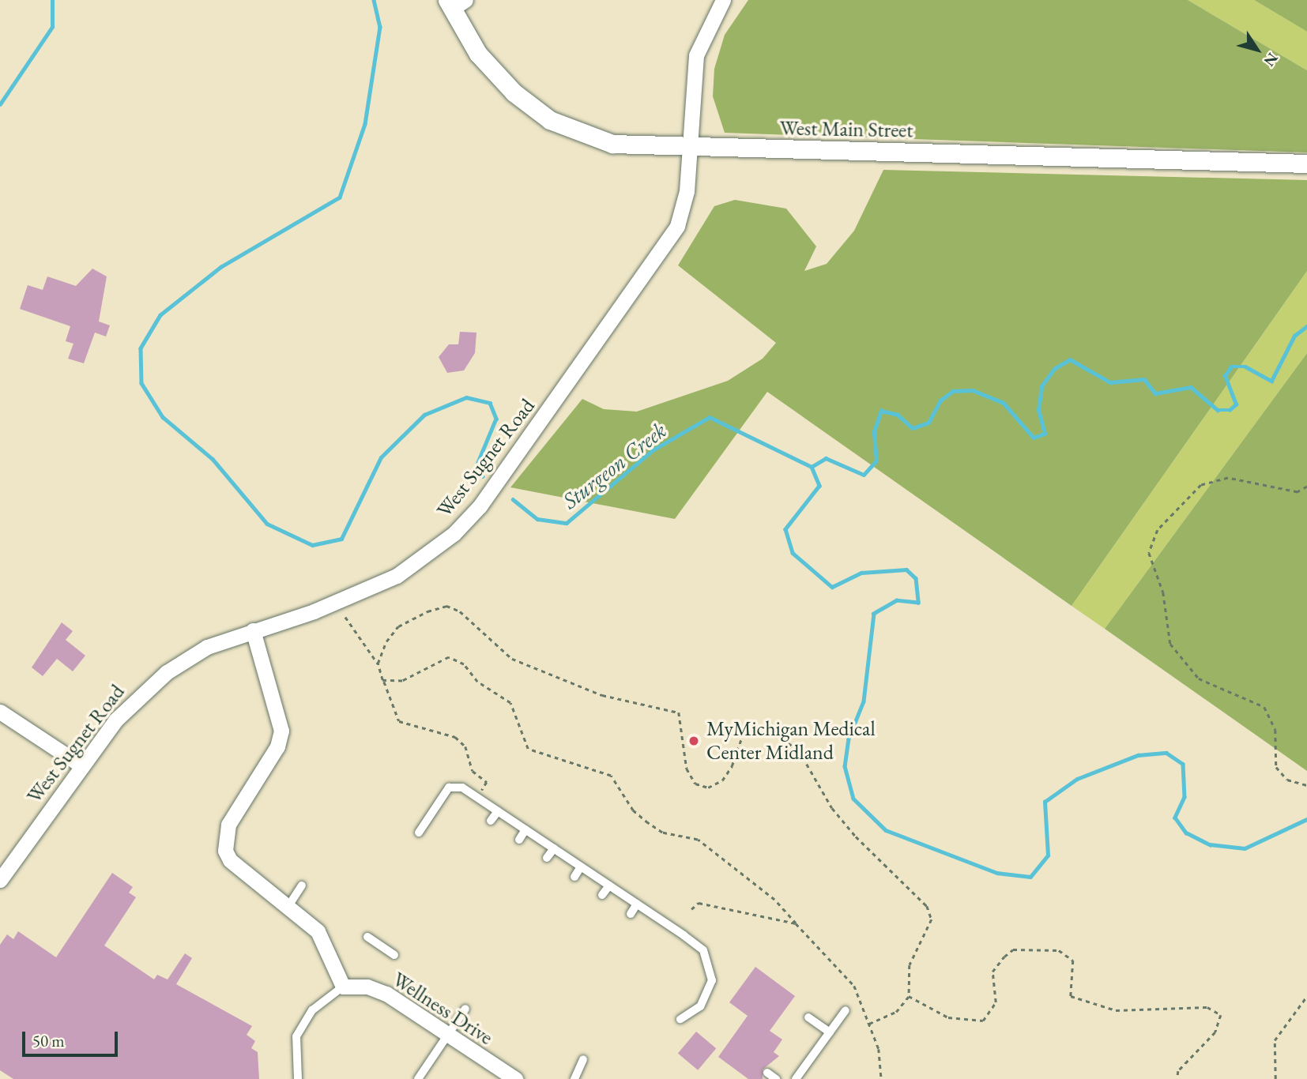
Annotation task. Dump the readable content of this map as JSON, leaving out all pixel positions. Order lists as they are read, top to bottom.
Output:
{
  "streets": {
    "street": ["West Main Street", "West Sugnet Road", "Wellness Drive"]
  },
  "crossings": [
    ["West Main Street", "West Sugnet Road"]
  ],
  "water": ["Sturgeon Creek"],
  "places": ["MyMichigan Medical Center Midland"],
  "scale_bar": "50 m",
  "north": "bottom right"
}
